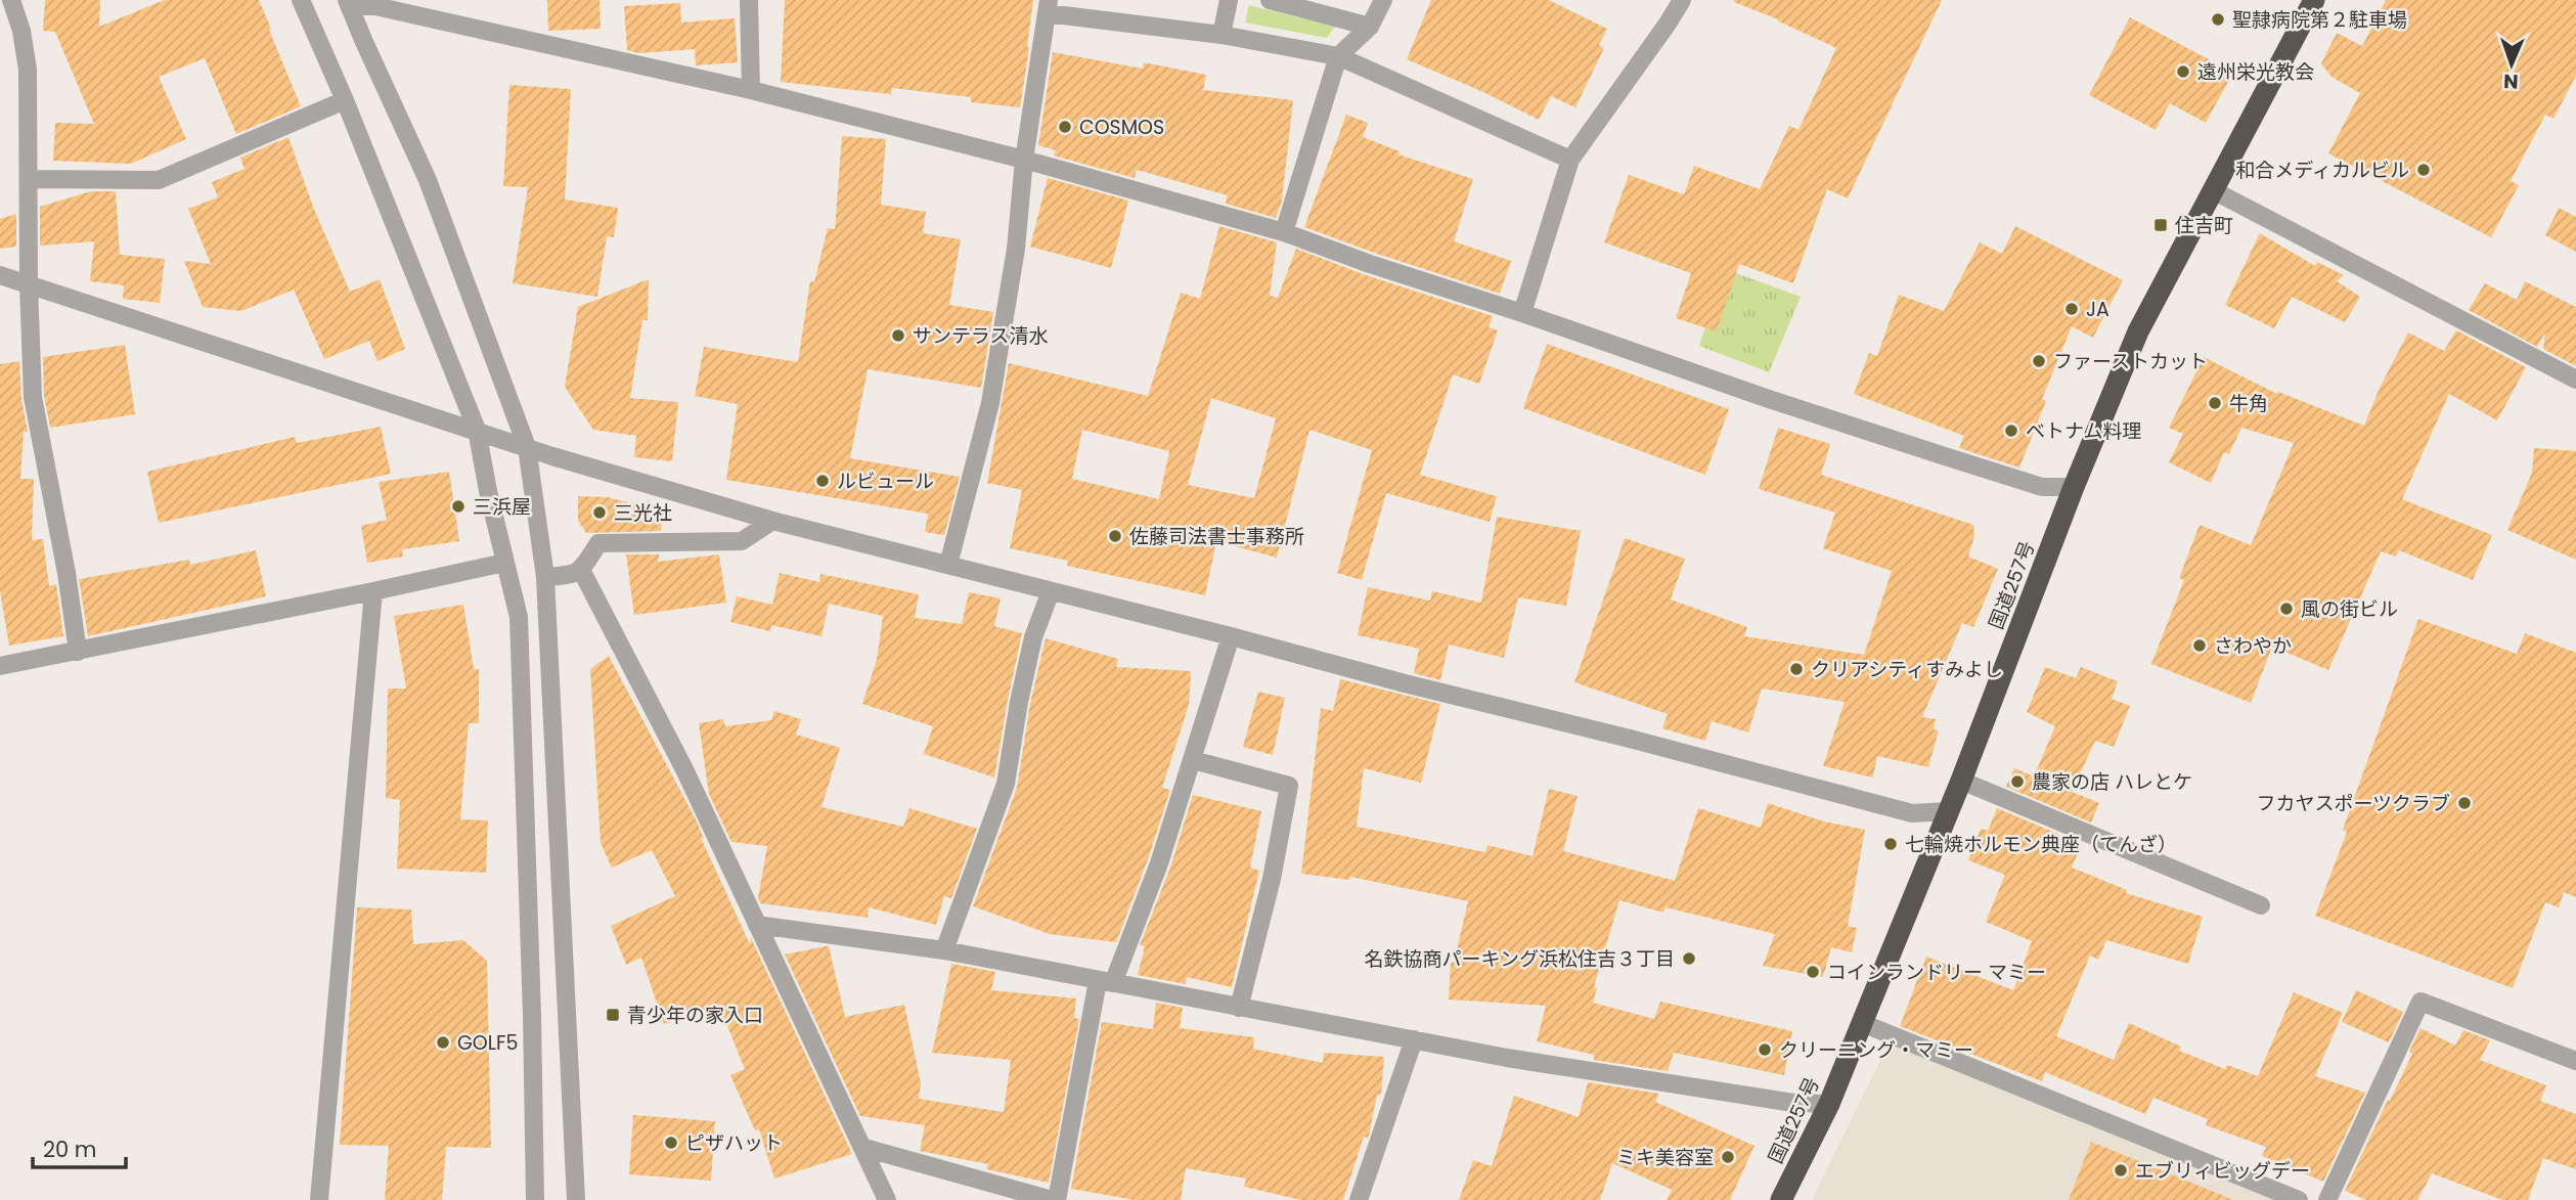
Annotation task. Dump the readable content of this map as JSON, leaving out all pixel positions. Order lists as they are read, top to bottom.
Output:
{
  "streets": {
    "highway": ["国道257号"]
  },
  "places": {
    "other": [
      "聖隷病院第２駐車場",
      "遠州栄光教会",
      "COSMOS",
      "和合メディカルビル",
      "JA",
      "サンテラス清水",
      "ファーストカット",
      "牛角",
      "ベトナム料理",
      "ルビュール",
      "三浜屋",
      "三光社",
      "佐藤司法書士事務所",
      "風の街ビル",
      "さわやか",
      "クリアシティすみよし",
      "農家の店 ハレとケ",
      "フカヤスポーツクラブ",
      "七輪焼ホルモン典座（てんざ）",
      "名鉄協商パーキング浜松住吉３丁目",
      "コインランドリー マミー",
      "GOLF5",
      "クリーニング・マミー",
      "ピザハット",
      "ミキ美容室",
      "エブリィビッグデー"
    ],
    "transit": ["住吉町", "青少年の家入口"]
  },
  "scale_bar": "20 m",
  "north": "bottom"
}
